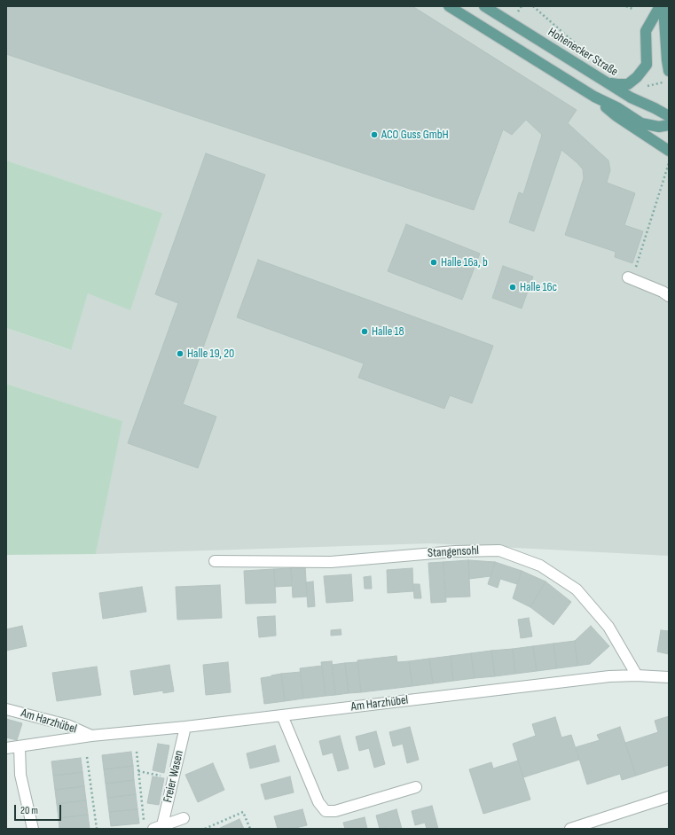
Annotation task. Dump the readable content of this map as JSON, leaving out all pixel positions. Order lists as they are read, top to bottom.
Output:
{
  "streets": {
    "main road": ["Hohenecker Straße"],
    "street": ["Stangensohl", "Am Harzhübel", "Freier Wasen"]
  },
  "crossings": [
    ["Stangensohl", "Am Harzhübel"],
    ["Am Harzhübel", "Freier Wasen"]
  ],
  "places": [
    "ACO Guss GmbH",
    "Halle 16a, b",
    "Halle 16c",
    "Halle 18",
    "Halle 19, 20"
  ],
  "scale_bar": "20 m"
}
